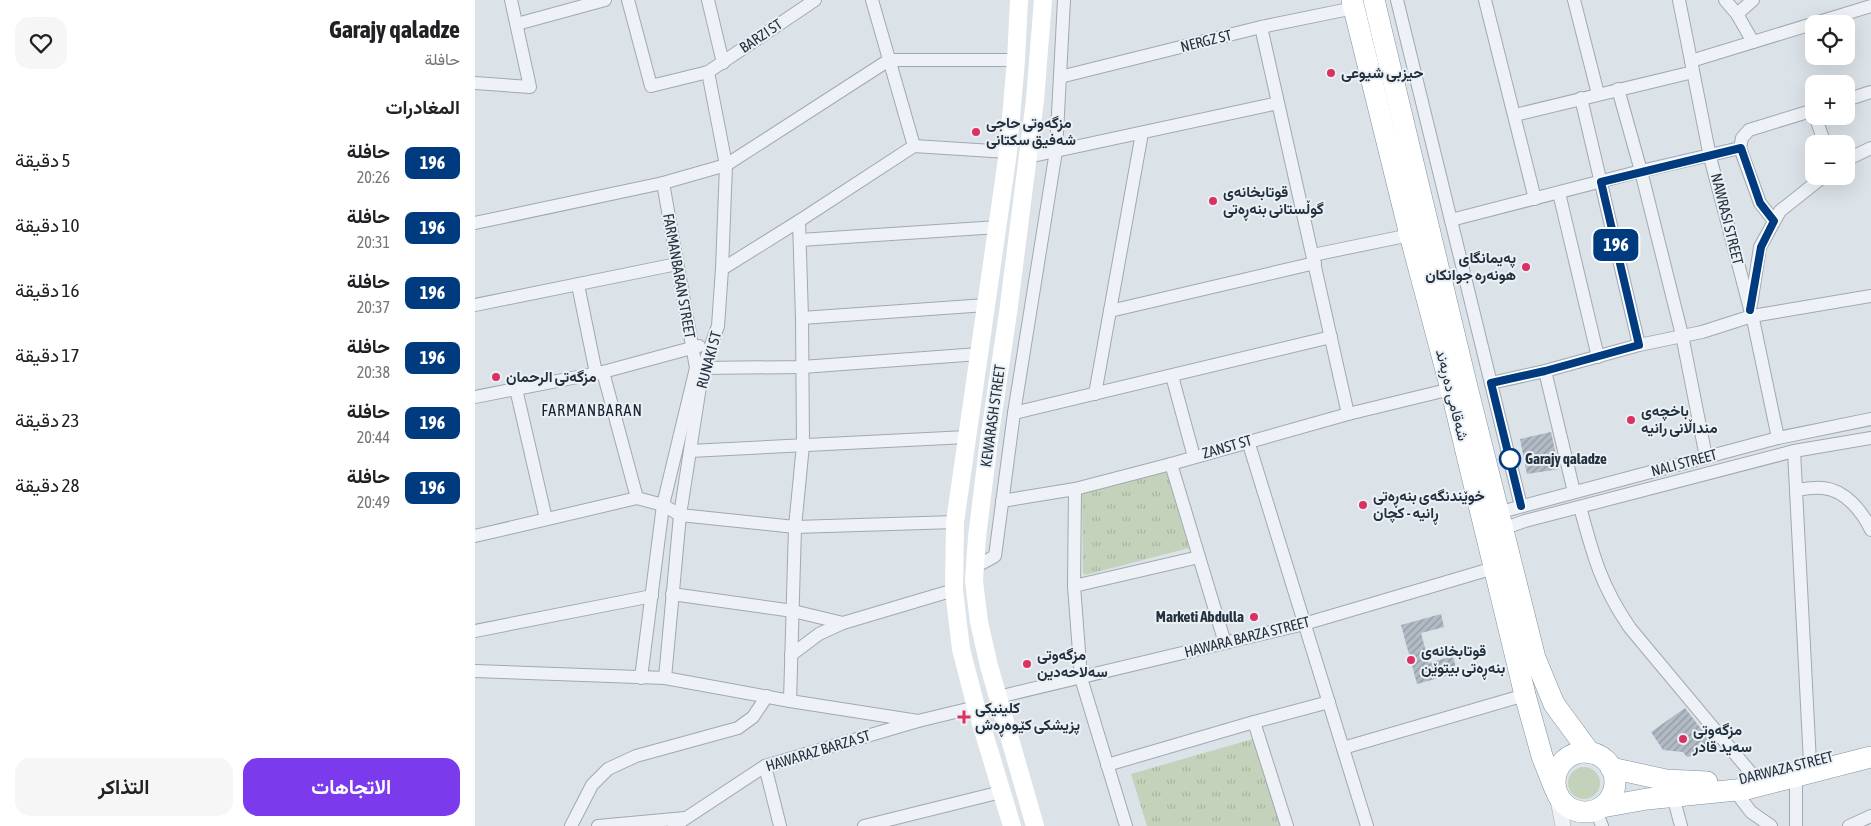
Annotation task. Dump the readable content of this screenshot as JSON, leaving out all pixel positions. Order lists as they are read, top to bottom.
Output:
{
  "streets": {
    "highway": ["شەقامی دەربەند", "DARWAZA STREET"],
    "main road": ["KEWARASH STREET"],
    "street": [
      "BARZI ST",
      "NERGZ ST",
      "NAWRASI STREET",
      "FARMANBARAN STREET",
      "RUNAKI ST",
      "ZANST ST",
      "NALI STREET",
      "HAWARA BARZA STREET",
      "HAWARAZ BARZA ST"
    ]
  },
  "crossings": [
    ["BARZI ST", "RUNAKI ST"],
    ["NERGZ ST", "شەقامی دەربەند"],
    ["NAWRASI STREET", "NALI STREET"],
    ["FARMANBARAN STREET", "RUNAKI ST"],
    ["شەقامی دەربەند", "ZANST ST"],
    ["شەقامی دەربەند", "NALI STREET"],
    ["شەقامی دەربەند", "HAWARA BARZA STREET"],
    ["KEWARASH STREET", "HAWARA BARZA STREET"],
    ["KEWARASH STREET", "HAWARAZ BARZA ST"]
  ],
  "districts": ["FARMANBARAN"],
  "places": {
    "other": [
      "حیزبی شیوعی",
      "مزگەوتی حاجی شەفیق سکتانی",
      "قوتابخانه‌ی گوڵستانی بنه‌ڕه‌تی",
      "پەیمانگای هونەرە جوانکان",
      "مزگەتی الرحمان",
      "باخچەی منداڵانی رانیە",
      "Garajy qaladze",
      "خوێندنگەی بنەڕەتی ڕانیە - کچان",
      "Marketi Abdulla",
      "قوتابخانەی بنەڕەتی بیتوێن",
      "مزگەوتی سەلاحەدین",
      "مزگەوتی سەید قادر"
    ],
    "health": ["كلینیكی پزیشكی كێوەڕەش"]
  },
  "lines": ["bus line 196"],
  "page": {
    "on_map": "196",
    "heading": [
      ["Garajy qaladze", "حافلة"],
      "المغادرات"
    ],
    "map_buttons": ["+", "−"],
    "list": [
      {
        "mark": "196",
        "name": "حافلة",
        "note": "20:26",
        "value": "5 دقيقة"
      },
      {
        "mark": "196",
        "name": "حافلة",
        "note": "20:31",
        "value": "10 دقيقة"
      },
      {
        "mark": "196",
        "name": "حافلة",
        "note": "20:37",
        "value": "16 دقيقة"
      },
      {
        "mark": "196",
        "name": "حافلة",
        "note": "20:38",
        "value": "17 دقيقة"
      },
      {
        "mark": "196",
        "name": "حافلة",
        "note": "20:44",
        "value": "23 دقيقة"
      },
      {
        "mark": "196",
        "name": "حافلة",
        "note": "20:49",
        "value": "28 دقيقة"
      }
    ],
    "buttons": ["الاتجاهات", "التذاكر"]
  }
}
